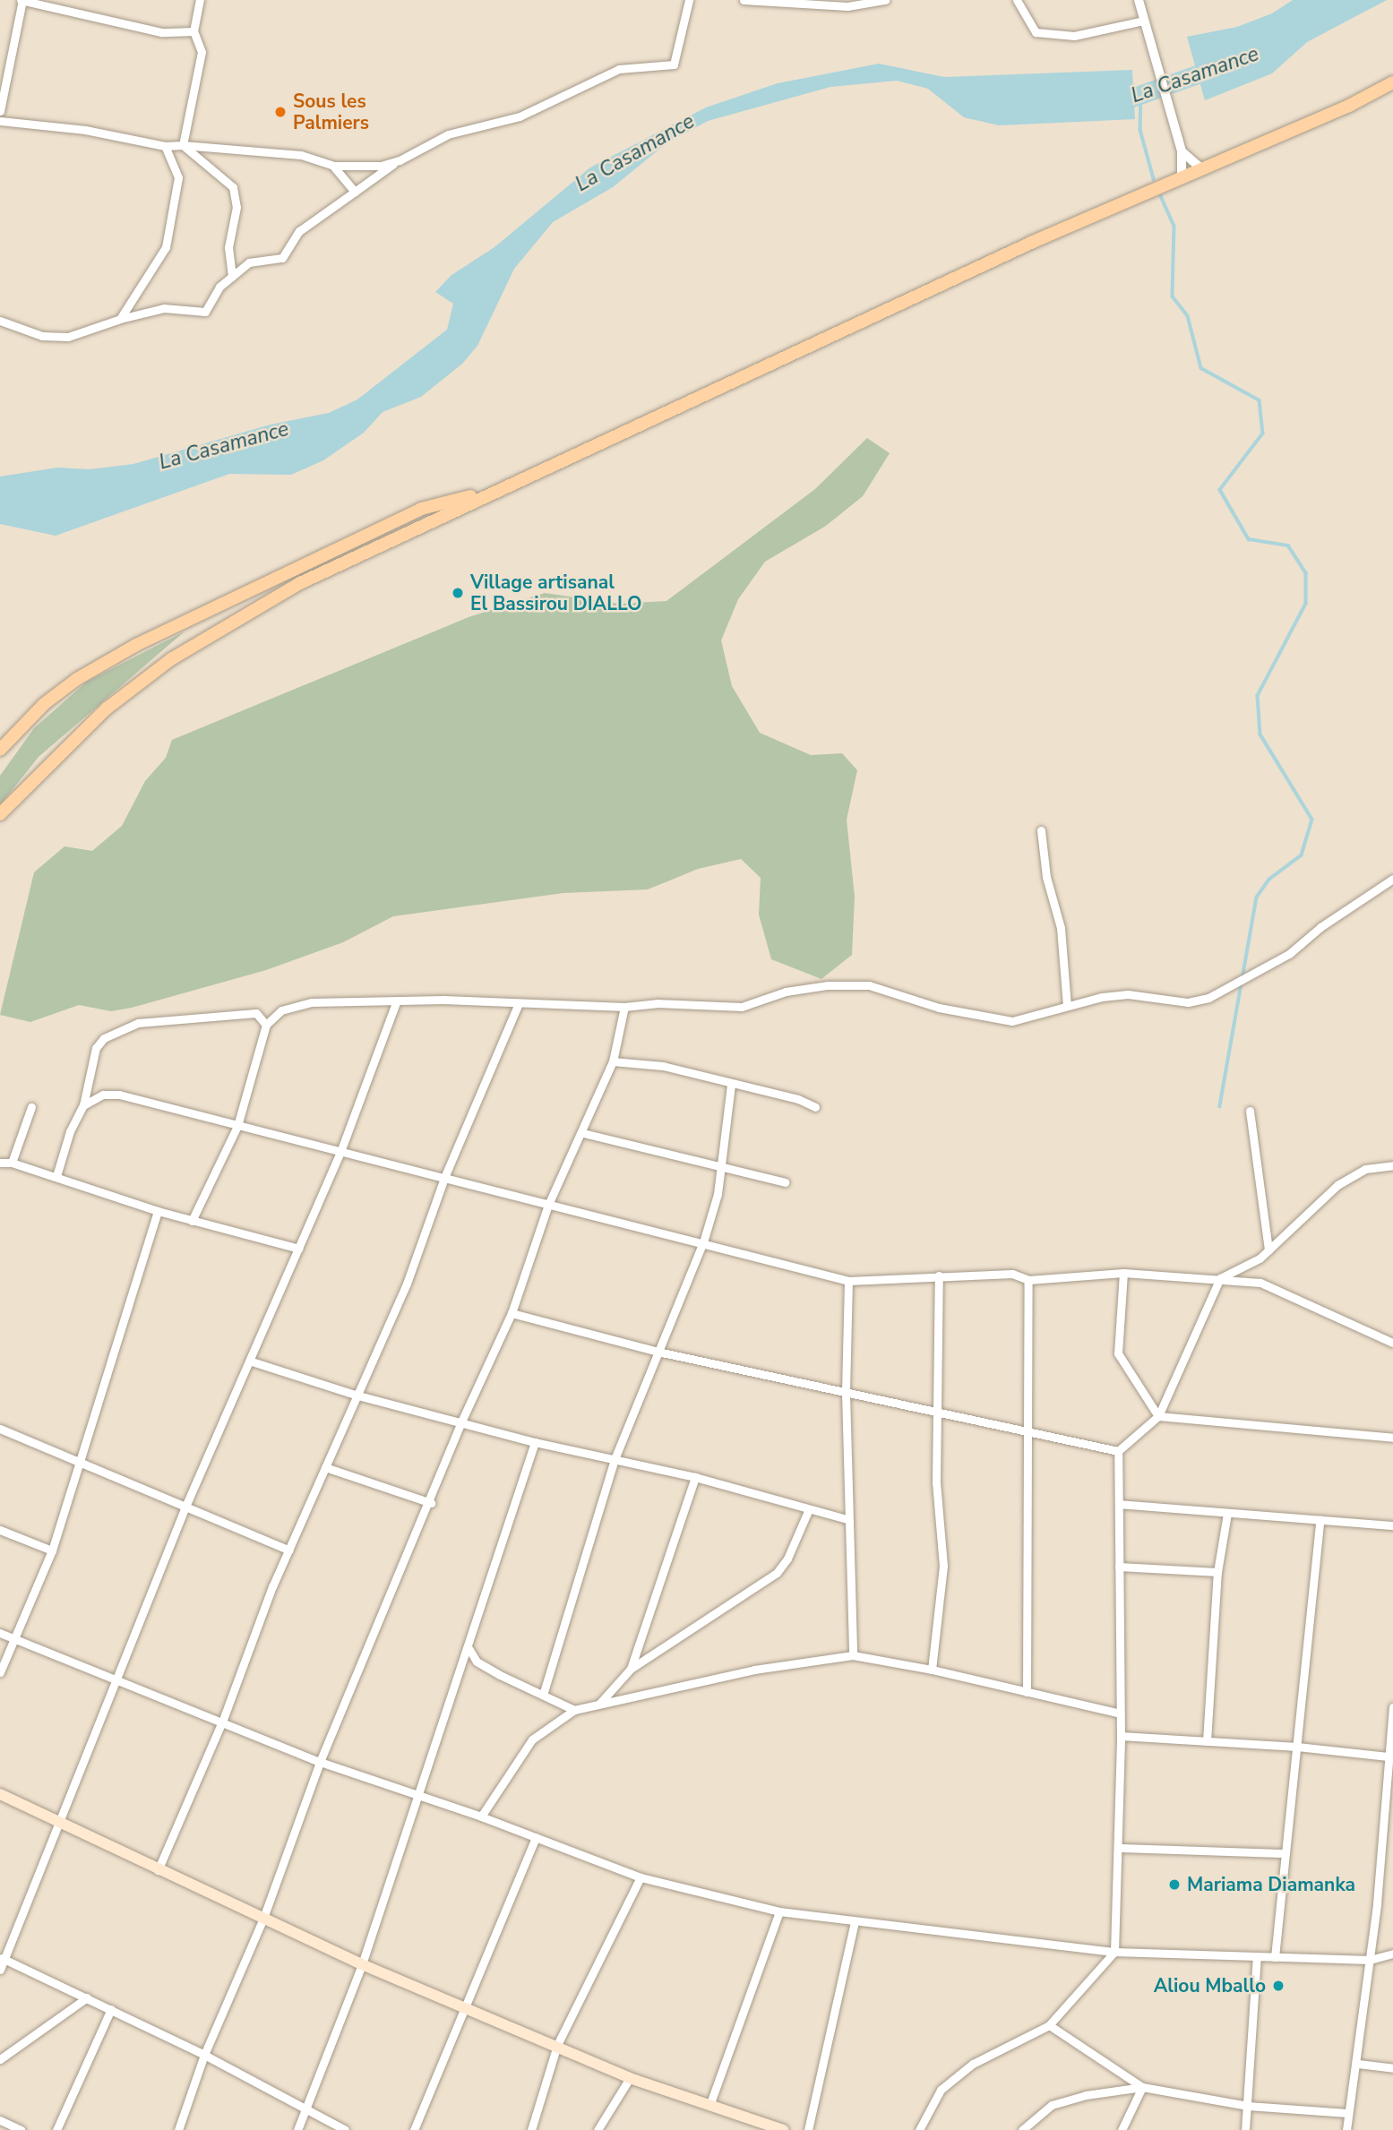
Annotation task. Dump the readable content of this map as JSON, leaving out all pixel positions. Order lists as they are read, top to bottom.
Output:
{
  "water": ["La Casamance"],
  "places": [
    "Sous les Palmiers",
    "Village artisanal El Bassirou DIALLO",
    "Mariama Diamanka",
    "Aliou Mballo"
  ]
}
